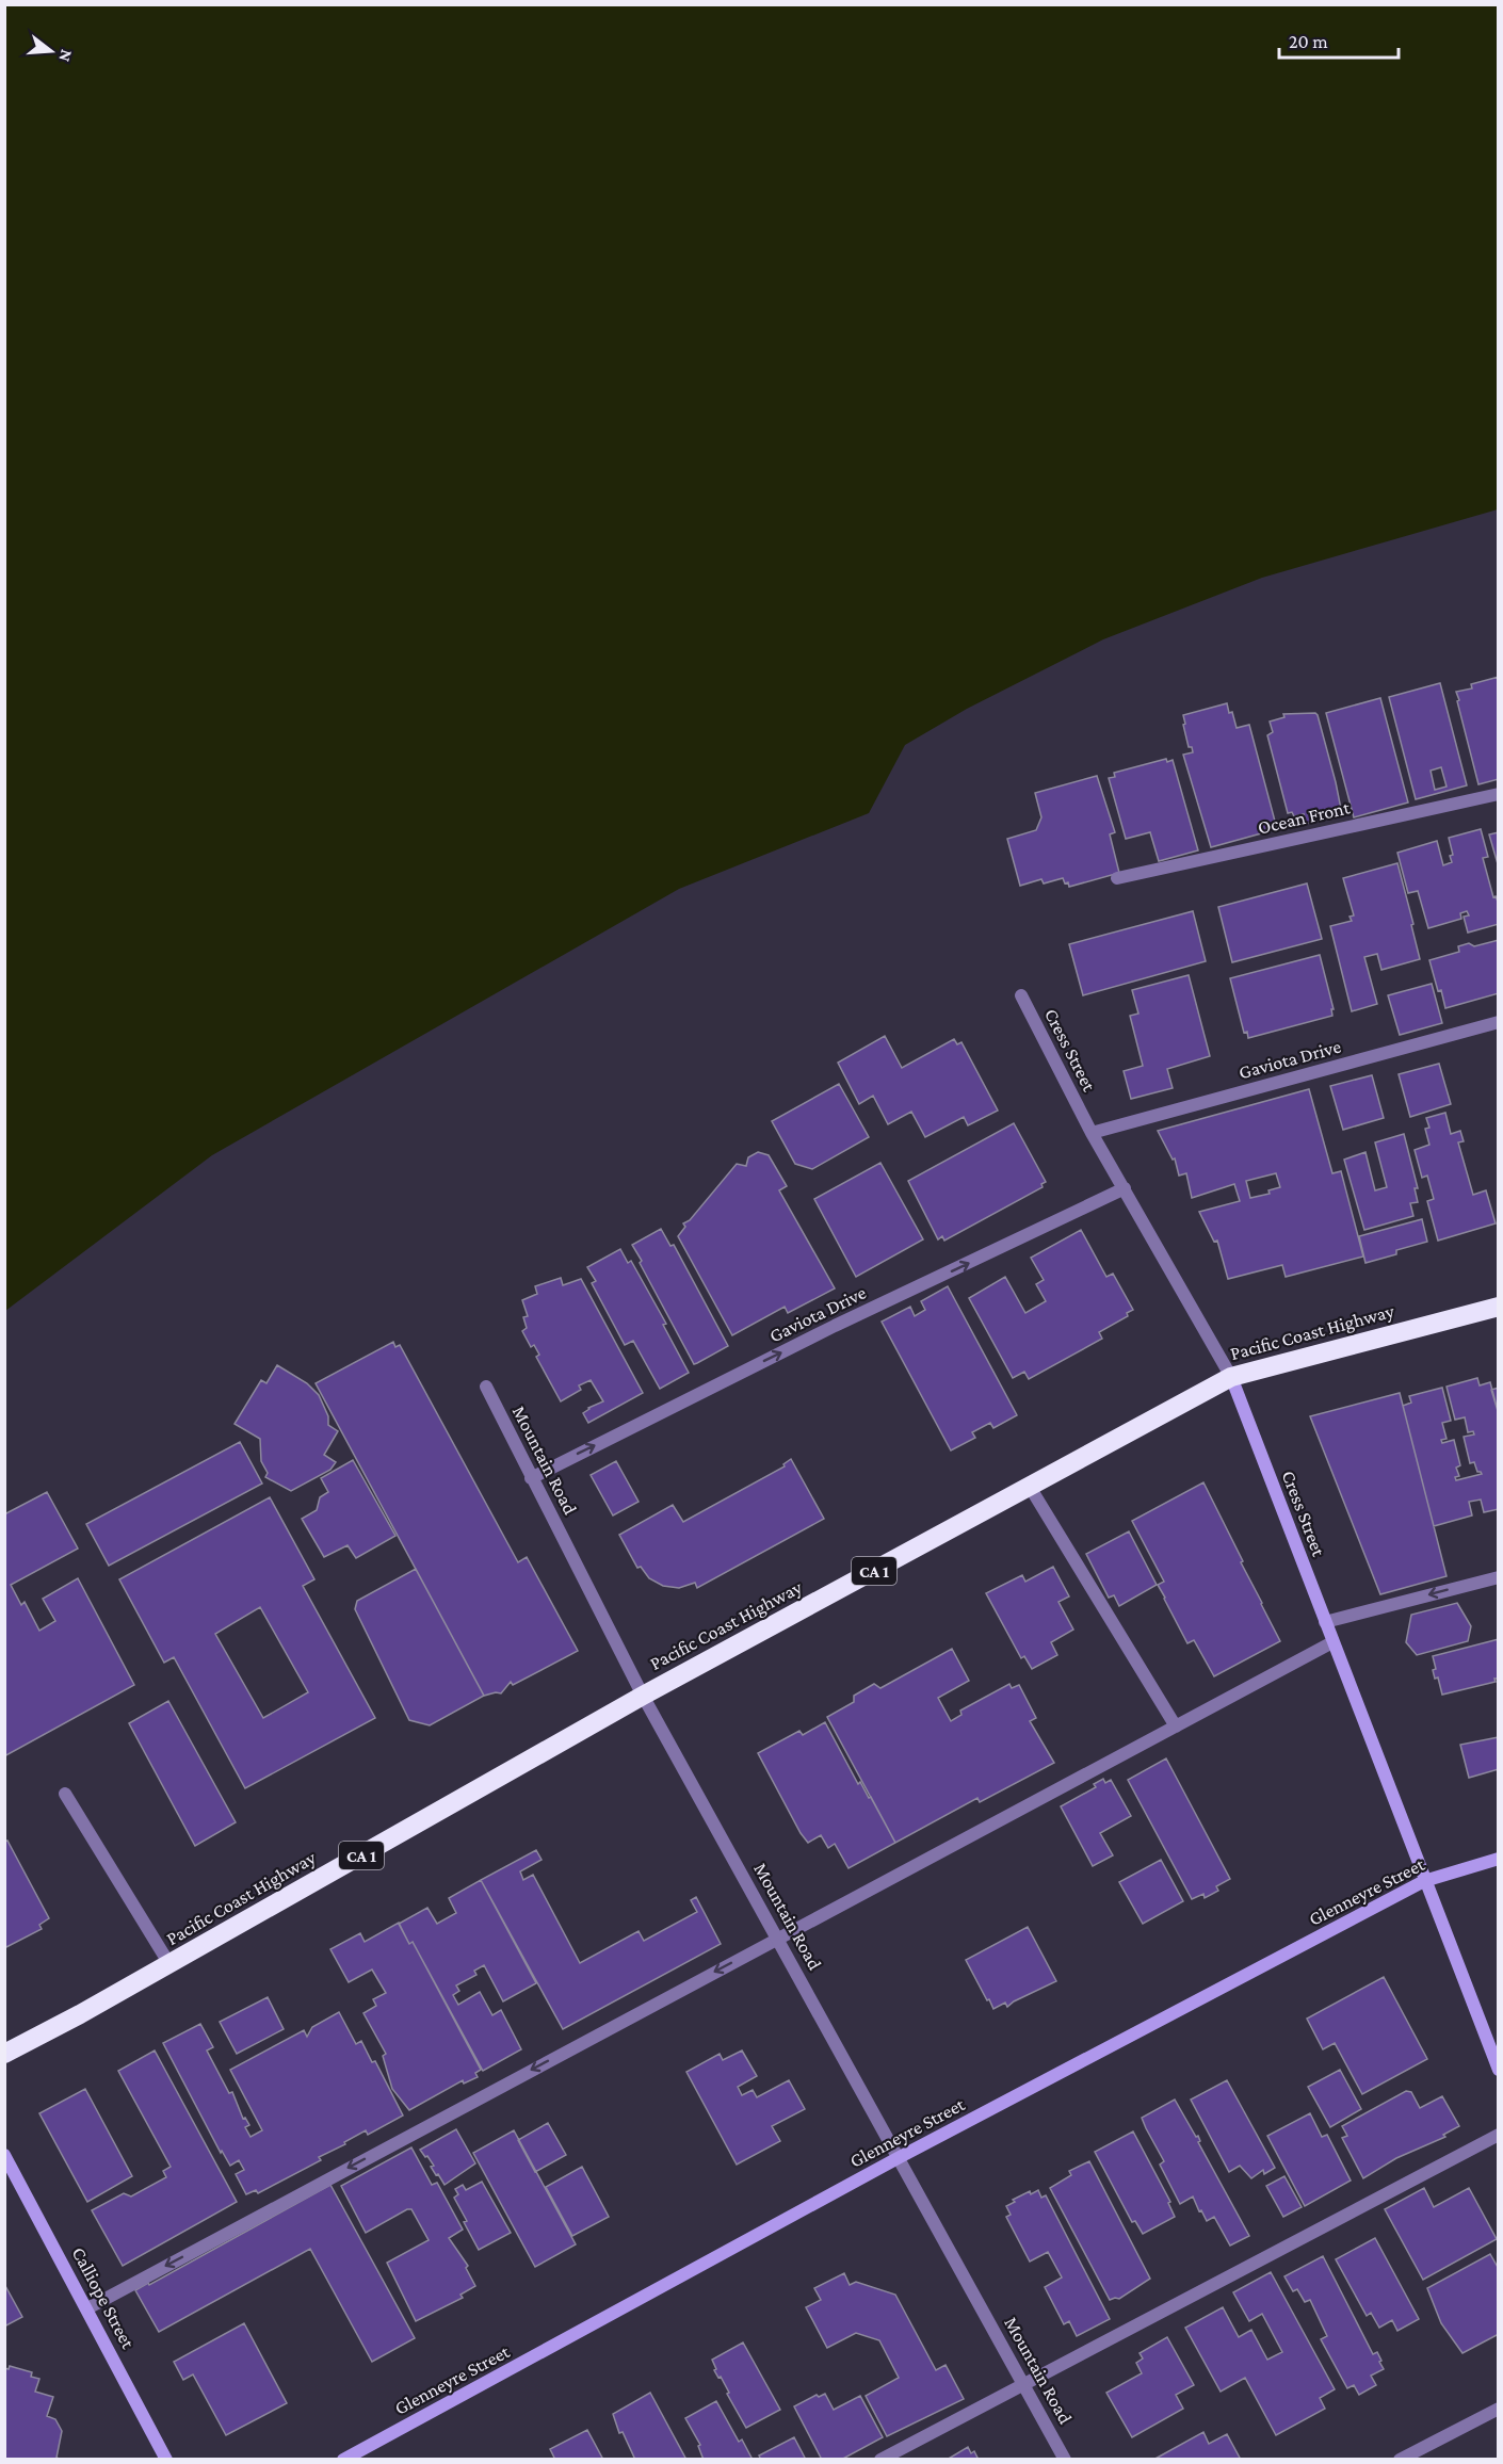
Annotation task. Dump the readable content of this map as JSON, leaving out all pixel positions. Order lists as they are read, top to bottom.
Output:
{
  "streets": {
    "highway": ["Pacific Coast Highway", "CA 1"],
    "main road": ["Cress Street", "Glenneyre Street", "Calliope Street"],
    "street": ["Ocean Front", "Gaviota Drive", "Mountain Road"]
  },
  "crossings": [
    ["Cress Street", "Gaviota Drive"],
    ["Cress Street", "Pacific Coast Highway"],
    ["Cress Street", "Glenneyre Street"],
    ["Gaviota Drive", "Mountain Road"],
    ["Pacific Coast Highway", "Mountain Road"],
    ["Mountain Road", "Glenneyre Street"]
  ],
  "one_way": ["Gaviota Drive"],
  "scale_bar": "20 m",
  "north": "right"
}
